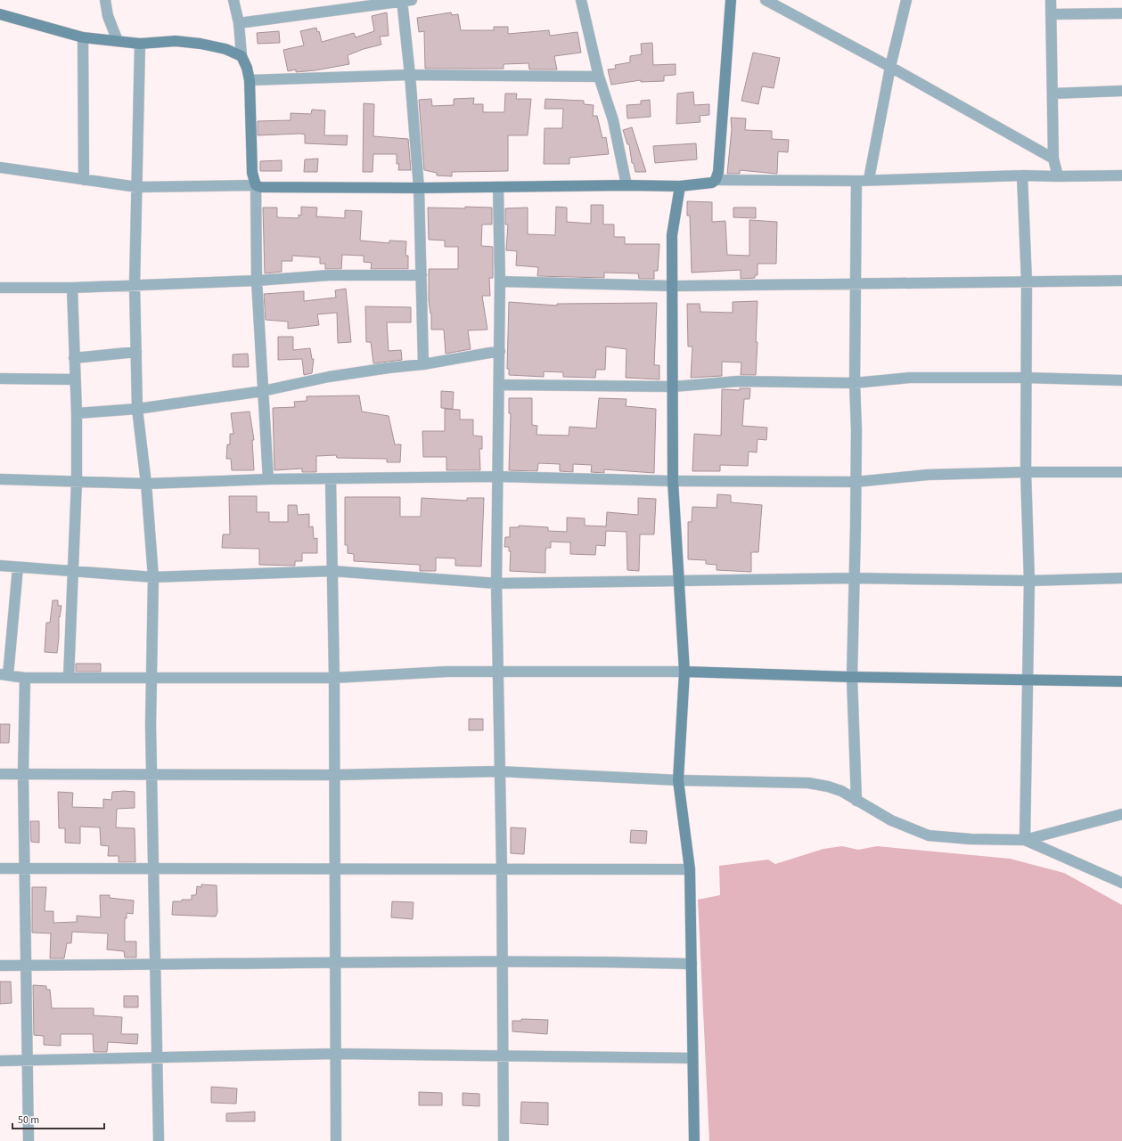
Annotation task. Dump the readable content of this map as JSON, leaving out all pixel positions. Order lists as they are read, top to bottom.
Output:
{
  "scale_bar": "50 m"
}
